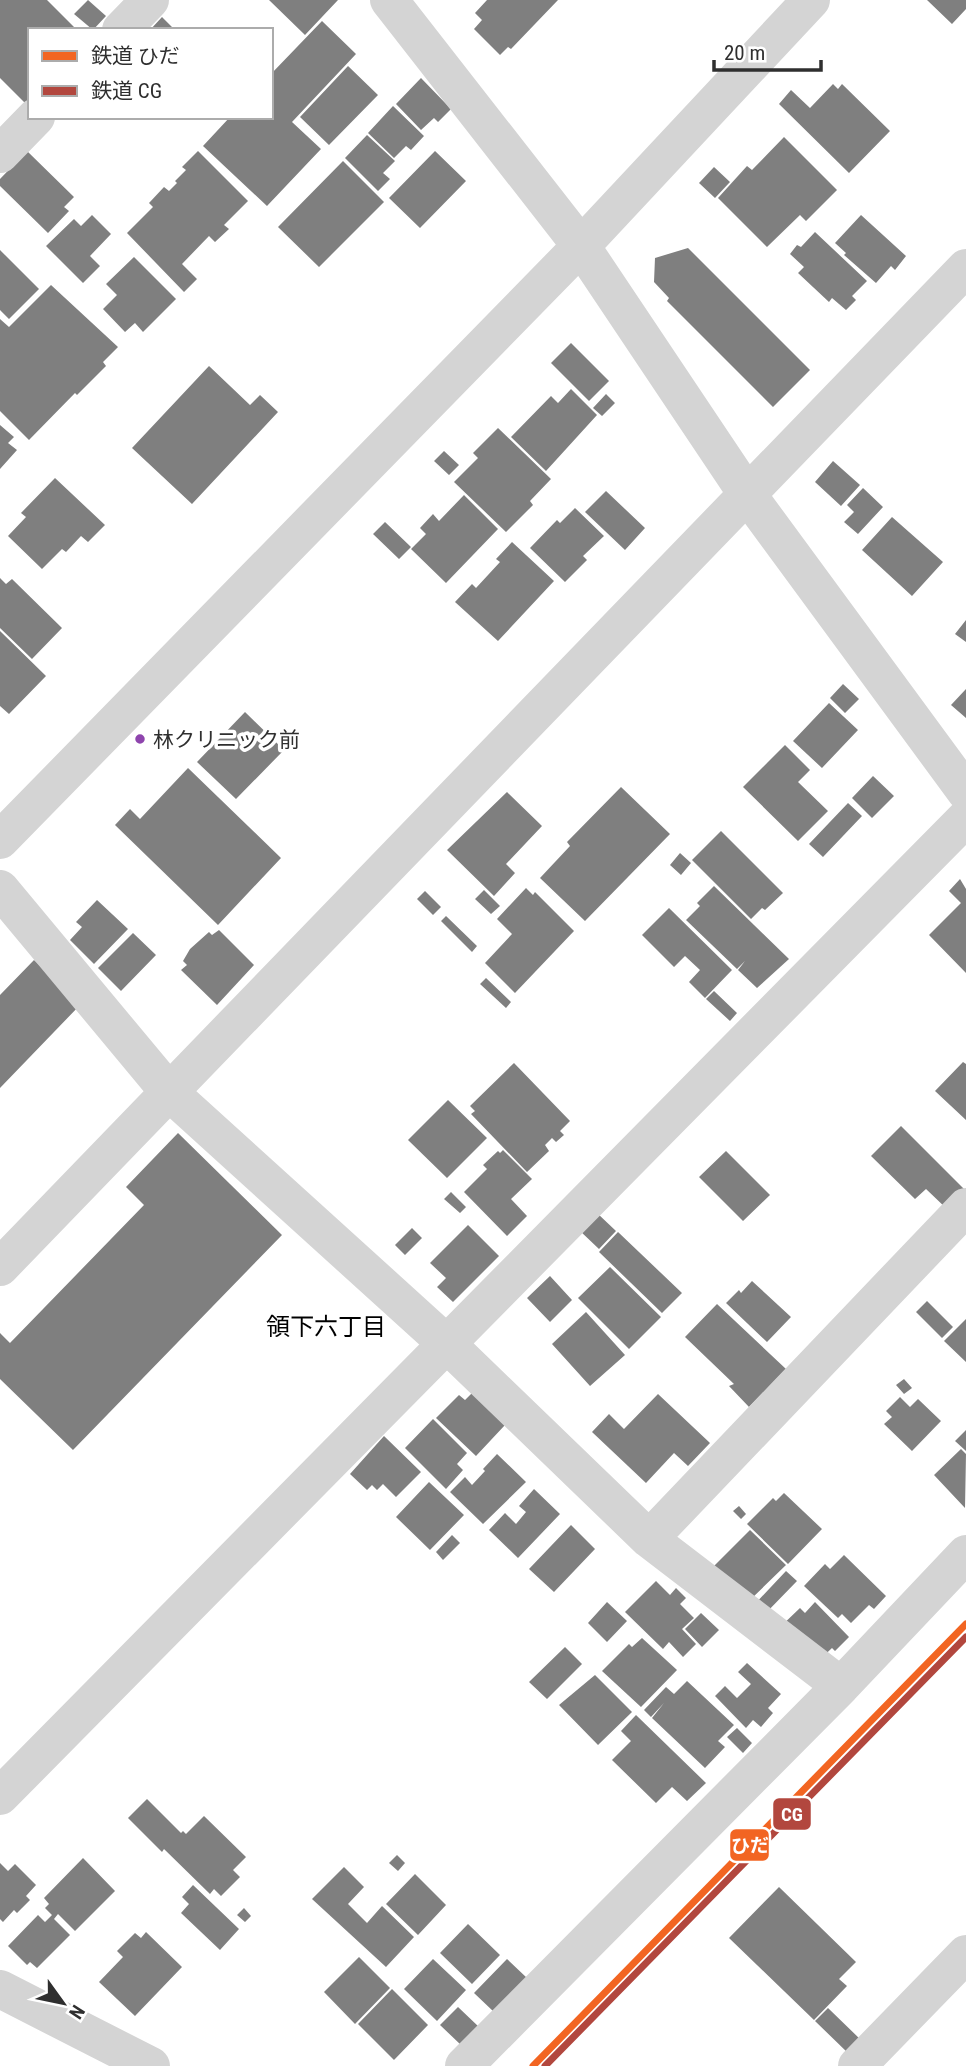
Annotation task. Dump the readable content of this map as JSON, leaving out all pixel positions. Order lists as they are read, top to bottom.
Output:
{
  "districts": ["領下六丁目"],
  "places": ["林クリニック前"],
  "lines": ["rail line ひだ", "rail line CG"],
  "legend": ["鉄道 ひだ", "鉄道 CG"],
  "scale_bar": "20 m",
  "north": "bottom right"
}
